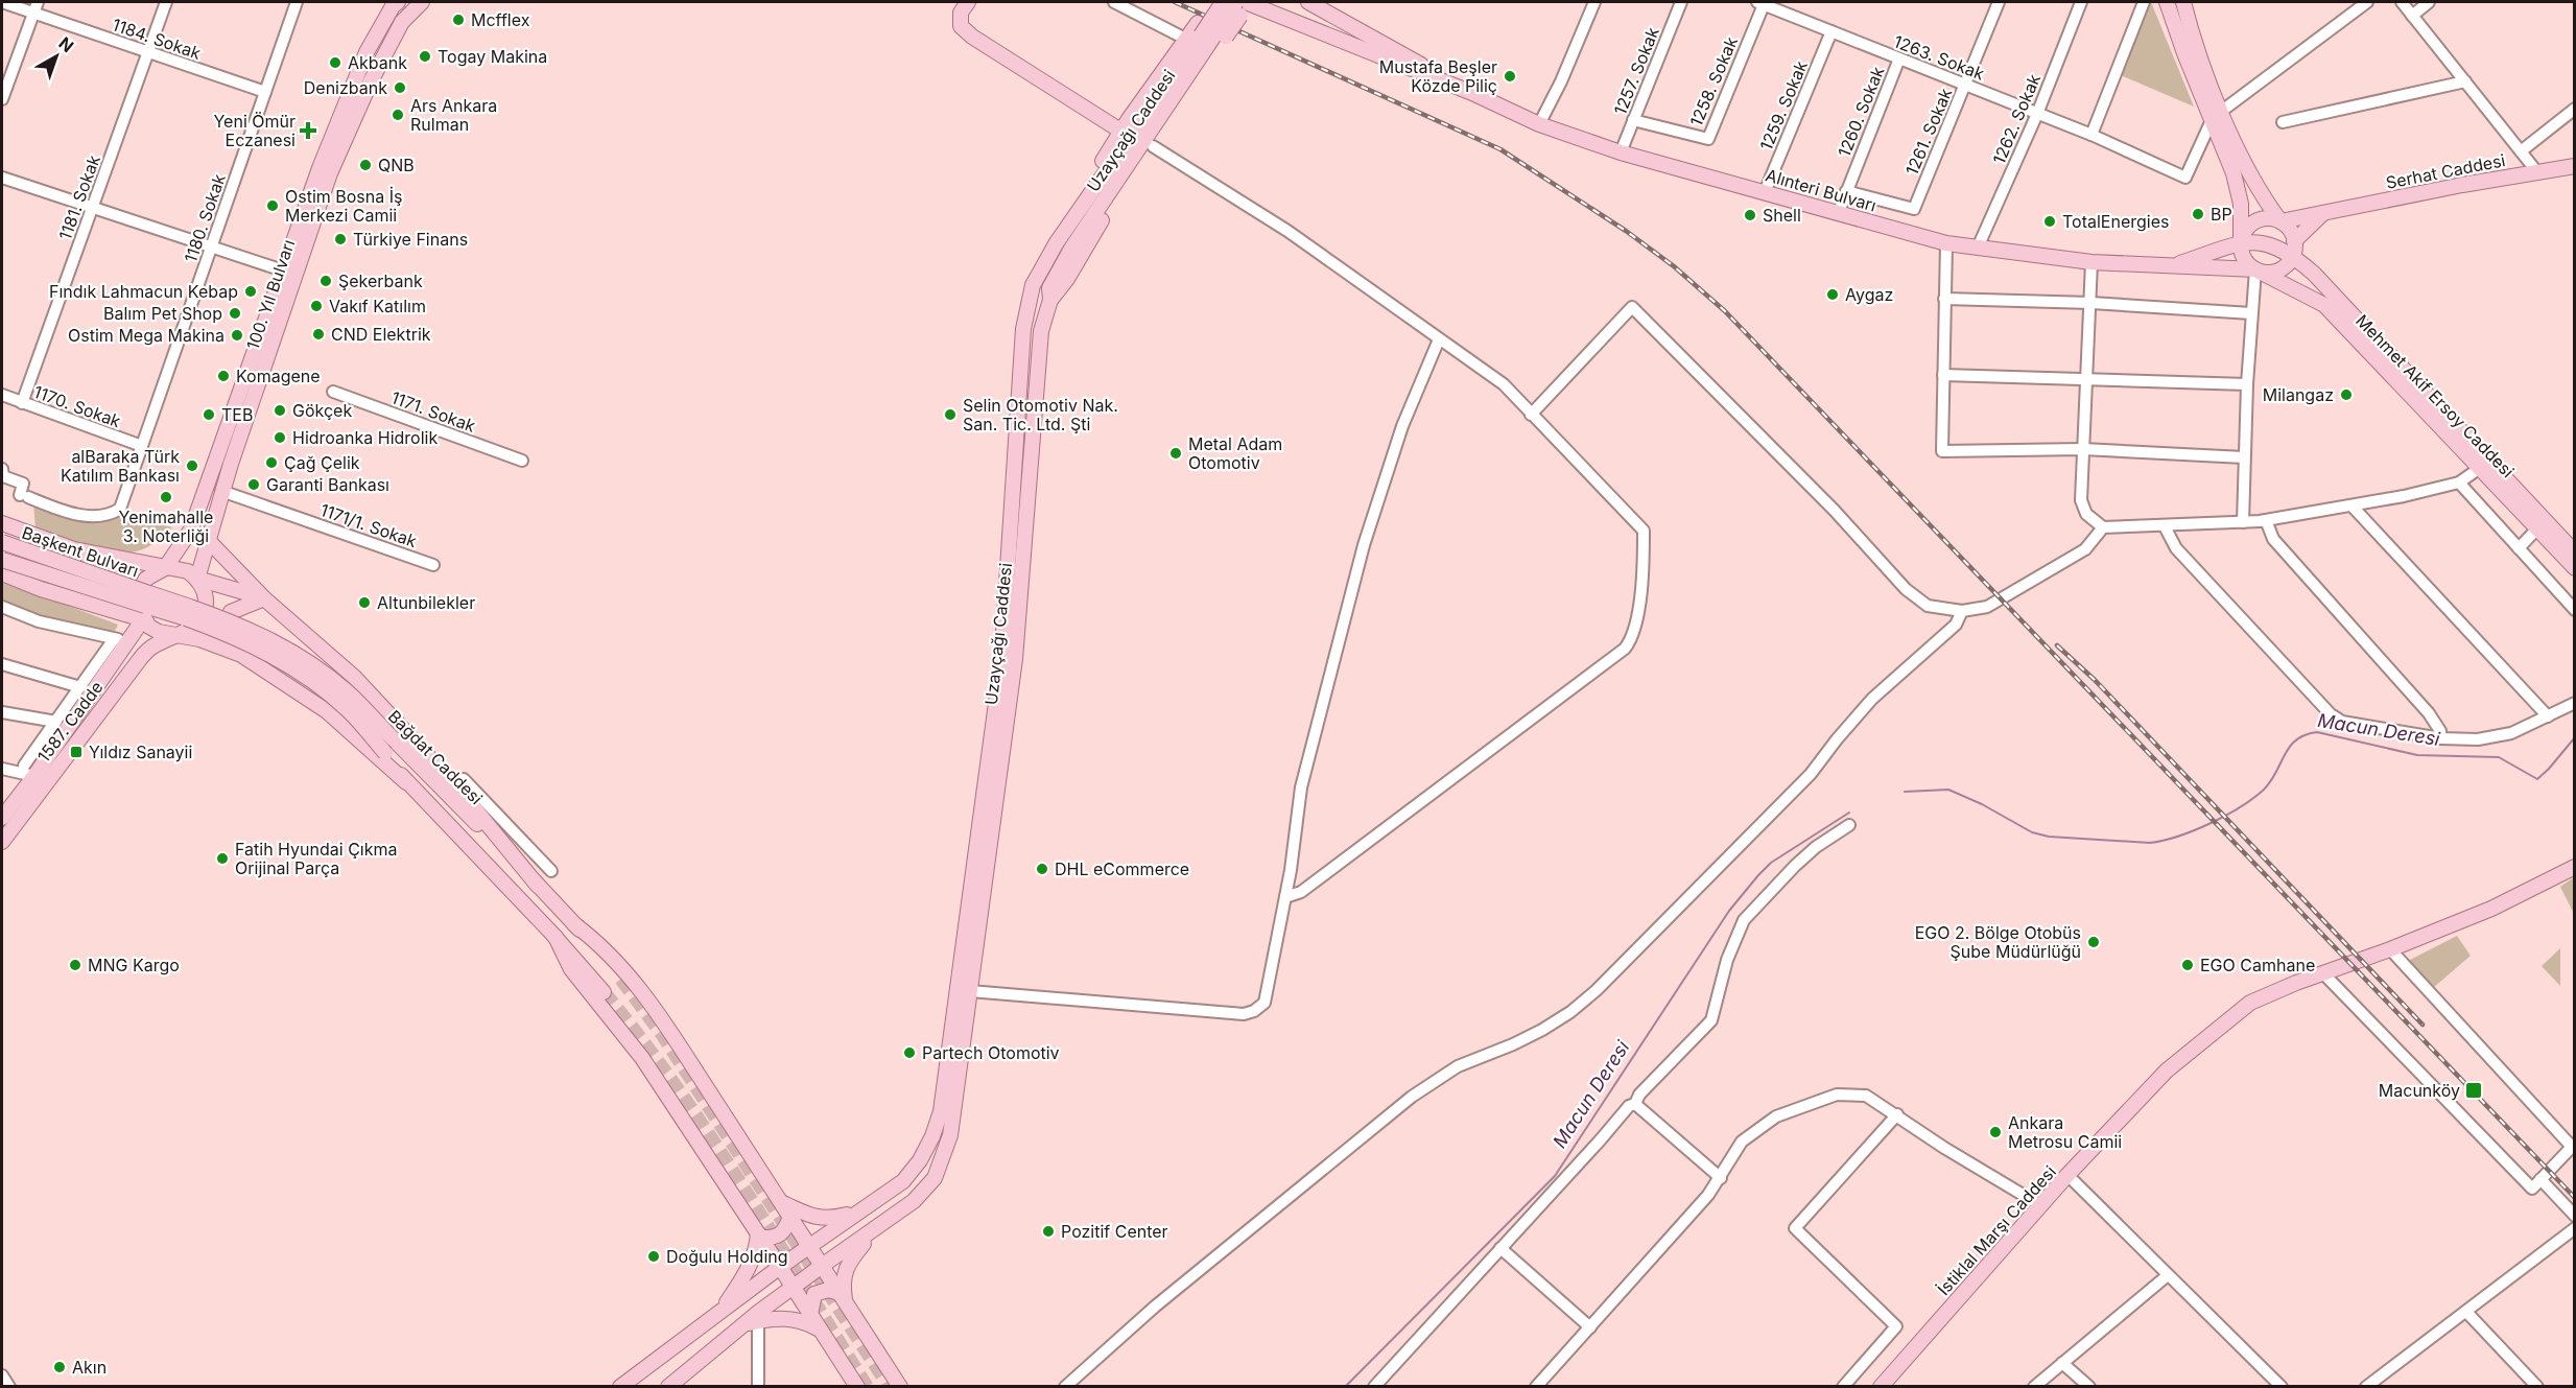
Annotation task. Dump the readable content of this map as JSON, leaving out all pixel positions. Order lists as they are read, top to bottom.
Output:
{
  "streets": {
    "main road": [
      "Uzayçağı Caddesi",
      "Serhat Caddesi",
      "Alınteri Bulvarı",
      "100. Yıl Bulvarı",
      "Mehmet Akif Ersoy Caddesi",
      "Başkent Bulvarı",
      "1587. Cadde",
      "Bağdat Caddesi",
      "İstiklal Marşı Caddesi"
    ],
    "street": [
      "1184. Sokak",
      "1263. Sokak",
      "1257. Sokak",
      "1258. Sokak",
      "1259. Sokak",
      "1260. Sokak",
      "1262. Sokak",
      "1261. Sokak",
      "1181. Sokak",
      "1180. Sokak",
      "1170. Sokak",
      "1171. Sokak",
      "1171/1. Sokak"
    ]
  },
  "crossings": [
    ["1184. Sokak", "1181. Sokak"],
    ["1184. Sokak", "1180. Sokak"],
    ["1263. Sokak", "1258. Sokak"],
    ["1263. Sokak", "1259. Sokak"],
    ["1263. Sokak", "1260. Sokak"],
    ["1263. Sokak", "1262. Sokak"],
    ["1263. Sokak", "1261. Sokak"],
    ["1257. Sokak", "1258. Sokak"],
    ["1257. Sokak", "Alınteri Bulvarı"],
    ["1259. Sokak", "Alınteri Bulvarı"],
    ["1260. Sokak", "1261. Sokak"],
    ["1260. Sokak", "Alınteri Bulvarı"],
    ["1262. Sokak", "Alınteri Bulvarı"],
    ["Uzayçağı Caddesi", "Alınteri Bulvarı"],
    ["Serhat Caddesi", "Alınteri Bulvarı"],
    ["Serhat Caddesi", "Mehmet Akif Ersoy Caddesi"],
    ["Alınteri Bulvarı", "Mehmet Akif Ersoy Caddesi"],
    ["1181. Sokak", "1170. Sokak"],
    ["1180. Sokak", "1170. Sokak"],
    ["100. Yıl Bulvarı", "1171/1. Sokak"],
    ["100. Yıl Bulvarı", "Başkent Bulvarı"],
    ["100. Yıl Bulvarı", "1587. Cadde"],
    ["Başkent Bulvarı", "1587. Cadde"]
  ],
  "water": ["Macun Deresi"],
  "places": {
    "other": [
      "Mcfflex",
      "Togay Makina",
      "Akbank",
      "Mustafa Beşler Közde Piliç",
      "Denizbank",
      "Ars Ankara Rulman",
      "QNB",
      "Ostim Bosna İş Merkezi Camii",
      "BP",
      "Shell",
      "TotalEnergies",
      "Türkiye Finans",
      "Şekerbank",
      "Fındık Lahmacun Kebap",
      "Aygaz",
      "Vakıf Katılım",
      "Balım Pet Shop",
      "CND Elektrik",
      "Ostim Mega Makina",
      "Komagene",
      "Milangaz",
      "Gökçek",
      "TEB",
      "Selin Otomotiv Nak. San. Tic. Ltd. Şti",
      "Hidroanka Hidrolik",
      "Metal Adam Otomotiv",
      "Çağ Çelik",
      "alBaraka Türk Katılım Bankası",
      "Garanti Bankası",
      "Yenimahalle 3. Noterliği",
      "Altunbilekler",
      "Fatih Hyundai Çıkma Orijinal Parça",
      "DHL eCommerce",
      "EGO 2. Bölge Otobüs Şube Müdürlüğü",
      "MNG Kargo",
      "EGO Camhane",
      "Partech Otomotiv",
      "Ankara Metrosu Camii",
      "Pozitif Center",
      "Doğulu Holding",
      "Akın"
    ],
    "health": ["Yeni Ömür Eczanesi"],
    "transit": ["Yıldız Sanayii", "Macunköy"]
  },
  "north": "top right"
}
